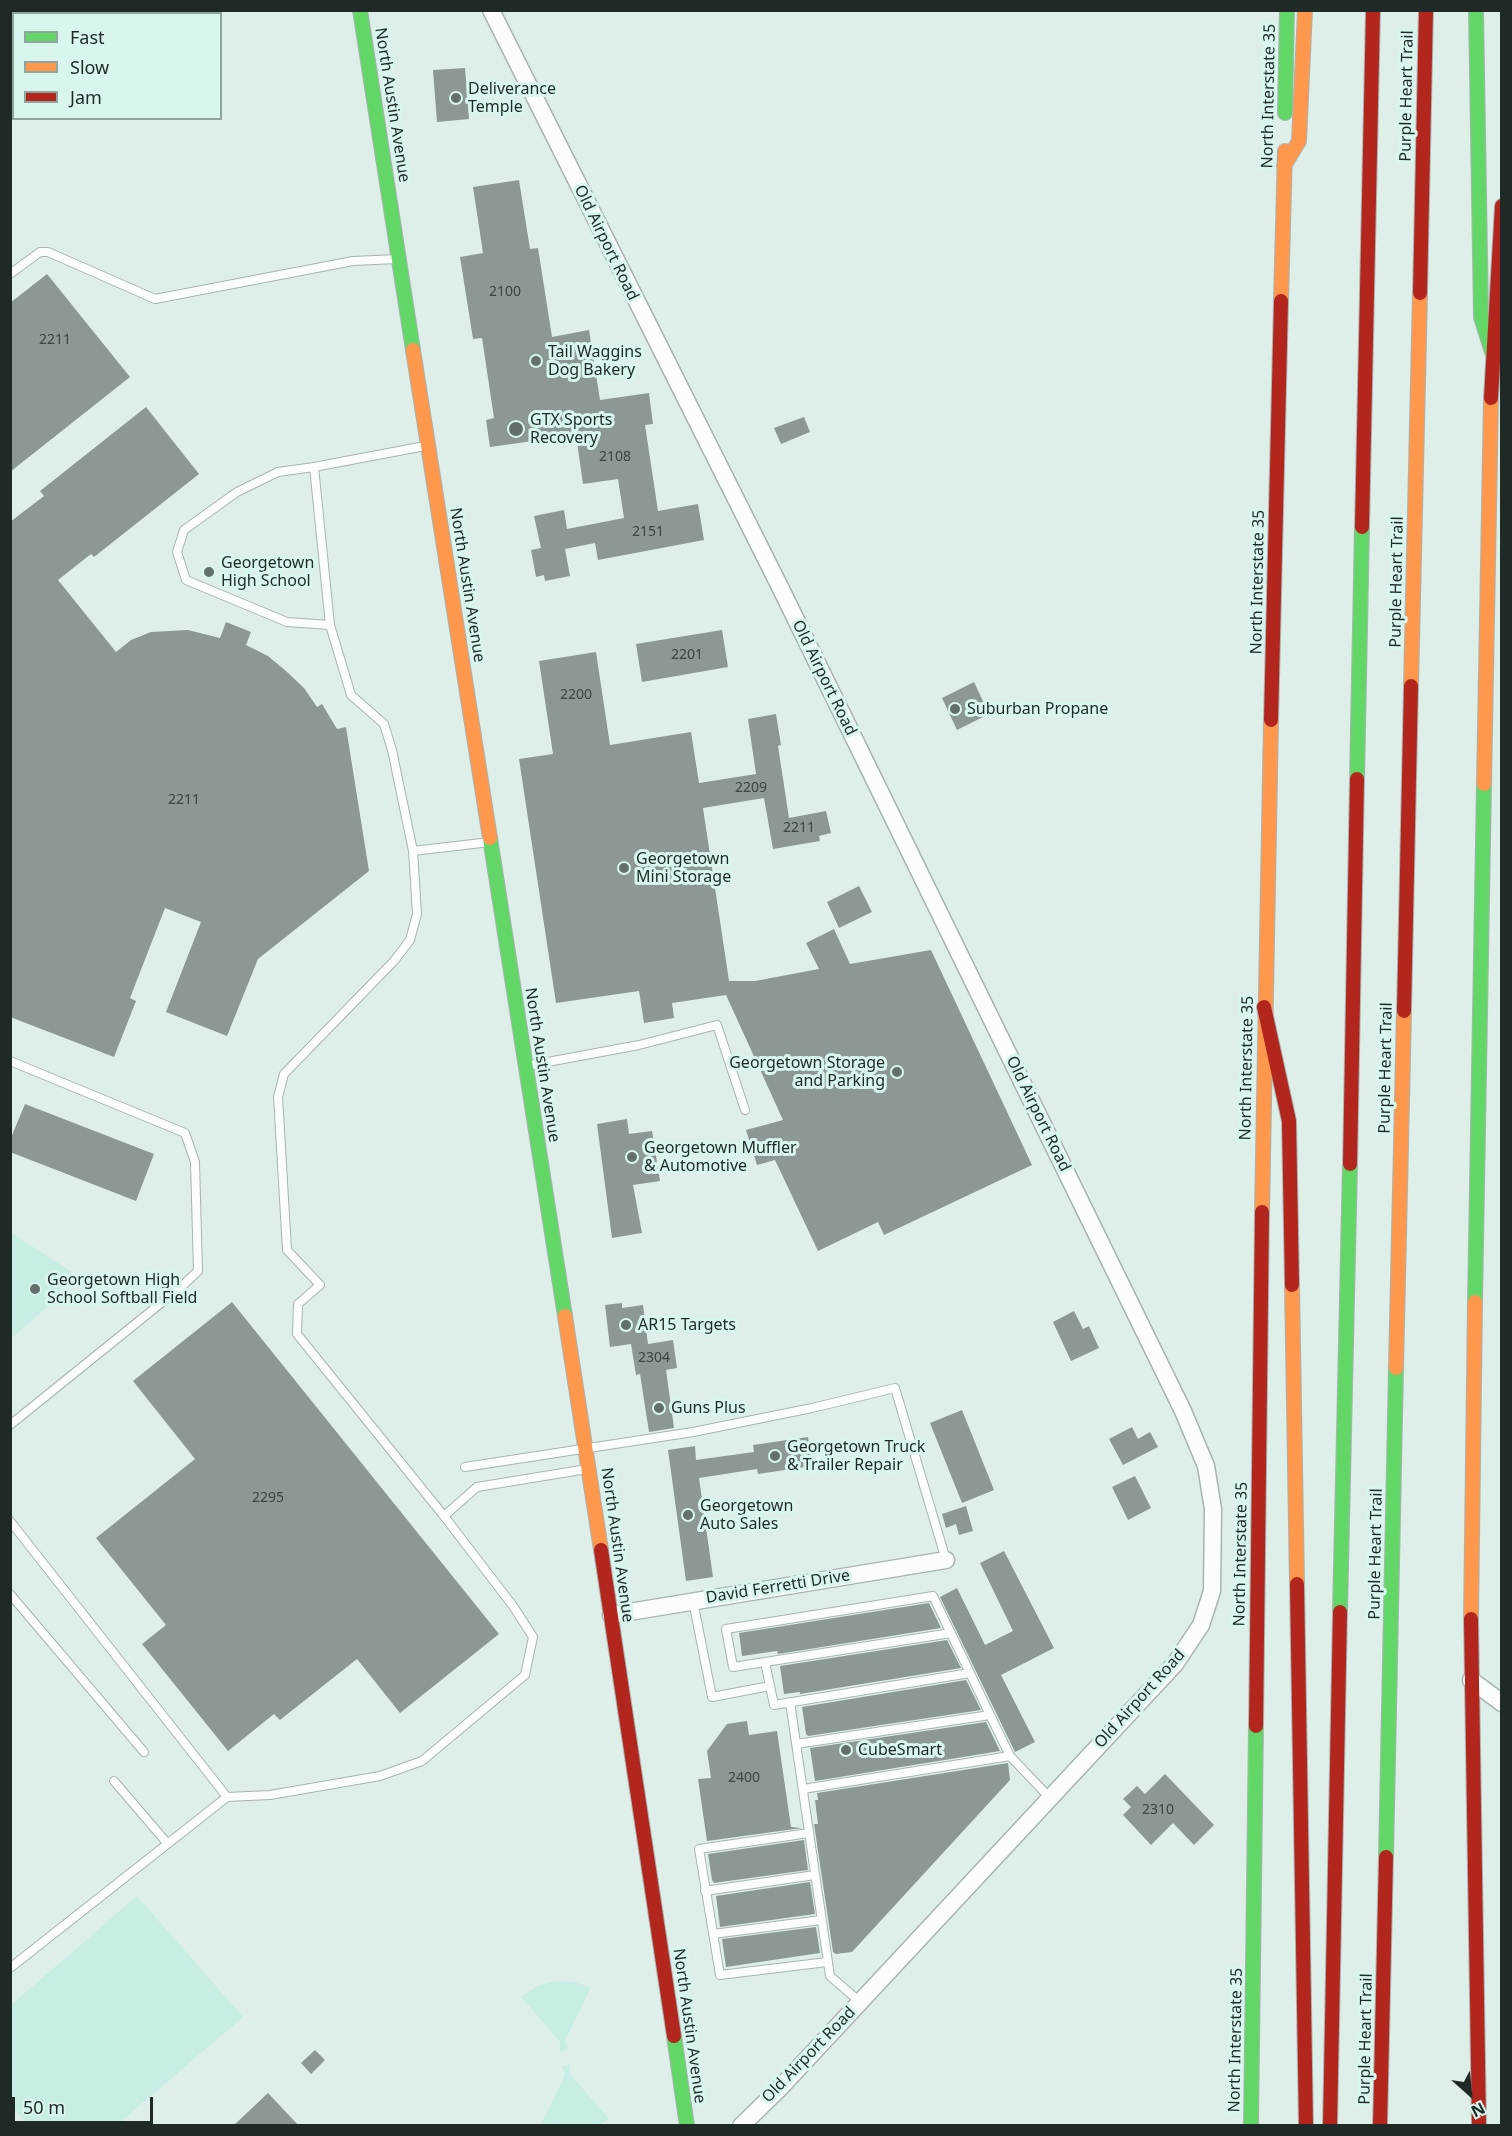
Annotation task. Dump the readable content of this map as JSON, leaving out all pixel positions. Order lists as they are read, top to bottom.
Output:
{
  "streets": {
    "main road": ["North Interstate 35", "Purple Heart Trail", "North Austin Avenue"],
    "street": ["Old Airport Road", "David Ferretti Drive"]
  },
  "crossings": [
    ["North Austin Avenue", "David Ferretti Drive"]
  ],
  "places": [
    "Deliverance Temple",
    "Tail Waggins Dog Bakery",
    "GTX Sports Recovery",
    "Georgetown High School",
    "Suburban Propane",
    "Georgetown Mini Storage",
    "Georgetown Storage and Parking",
    "Georgetown Muffler & Automotive",
    "Georgetown High School Softball Field",
    "AR15 Targets",
    "Guns Plus",
    "Georgetown Truck & Trailer Repair",
    "Georgetown Auto Sales",
    "CubeSmart"
  ],
  "house_numbers": [
    "2100",
    "2211",
    "2108",
    "2151",
    "2201",
    "2200",
    "2209",
    "2211",
    "2211",
    "2304",
    "2295",
    "2400",
    "2310"
  ],
  "legend": ["Fast", "Slow", "Jam"],
  "scale_bar": "50 m",
  "north": "bottom right"
}
